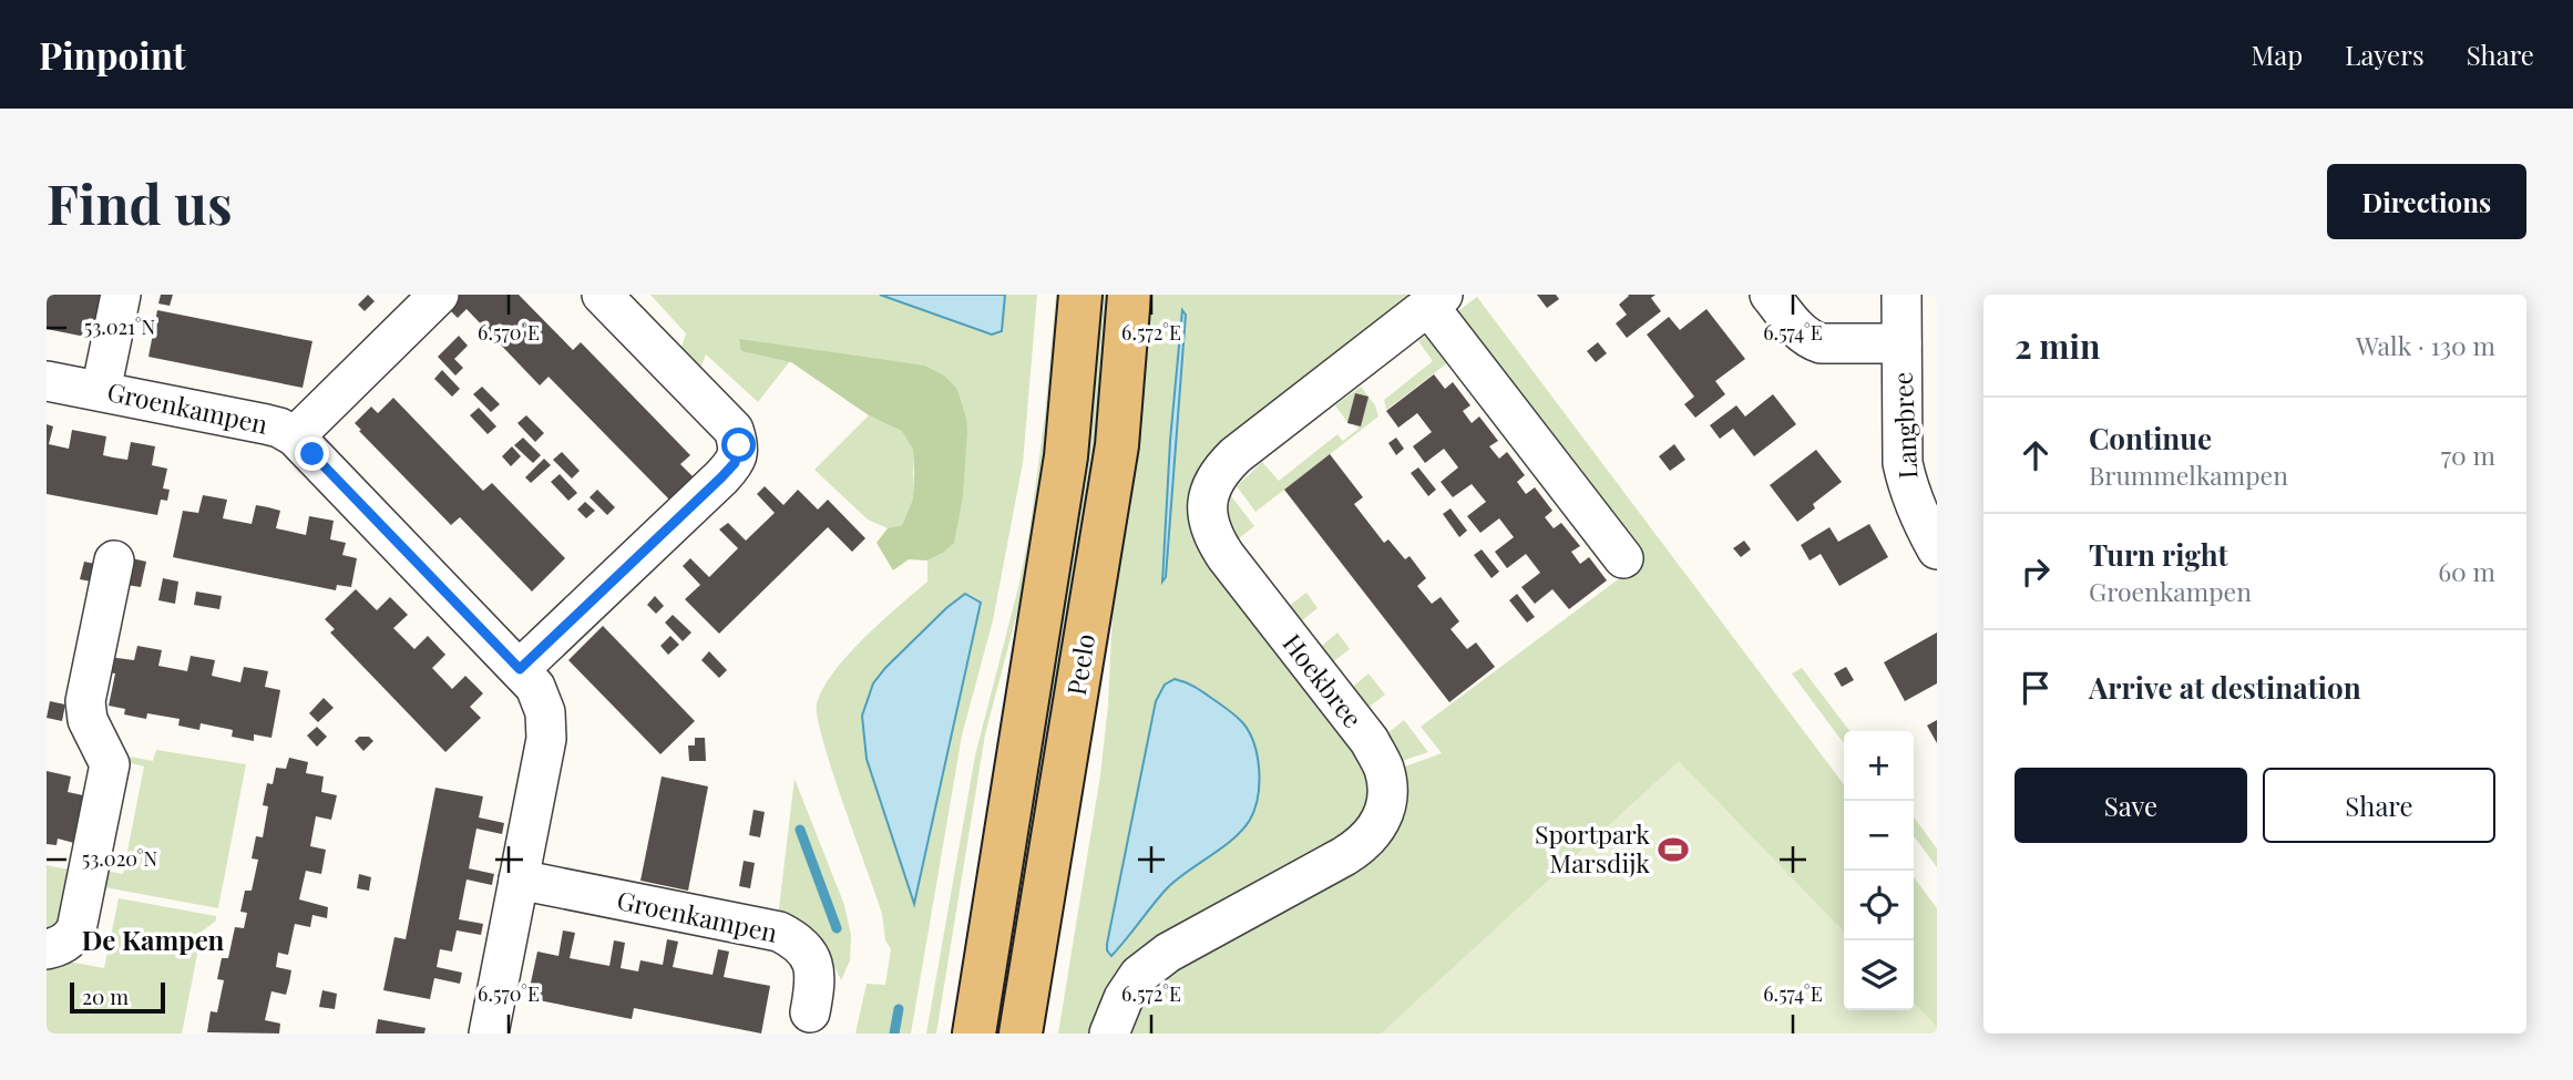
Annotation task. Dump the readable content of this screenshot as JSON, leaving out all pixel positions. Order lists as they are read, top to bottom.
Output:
{
  "streets": {
    "main road": ["Peelo"],
    "street": ["Groenkampen", "Langbree", "Hoekbree"]
  },
  "districts": ["De Kampen"],
  "places": {
    "sports": ["Sportpark Marsdijk"]
  },
  "scale_bar": "20 m",
  "page": {
    "header": "Pinpoint",
    "nav": ["Map", "Layers", "Share"],
    "buttons": [
      "Directions",
      ["Save", "Share"]
    ],
    "title": "Find us",
    "heading": ["2 min", "Walk · 130 m"],
    "list": [
      ["Continue", "Brummelkampen", "70 m"],
      ["Turn right", "Groenkampen", "60 m"],
      "Arrive at destination"
    ],
    "map_buttons": ["+", "−"],
    "scale": "20 m"
  },
  "coordinates": [
    "53.021°N",
    "6.570°E",
    "6.572°E",
    "6.574°E",
    "53.020°N"
  ]
}
